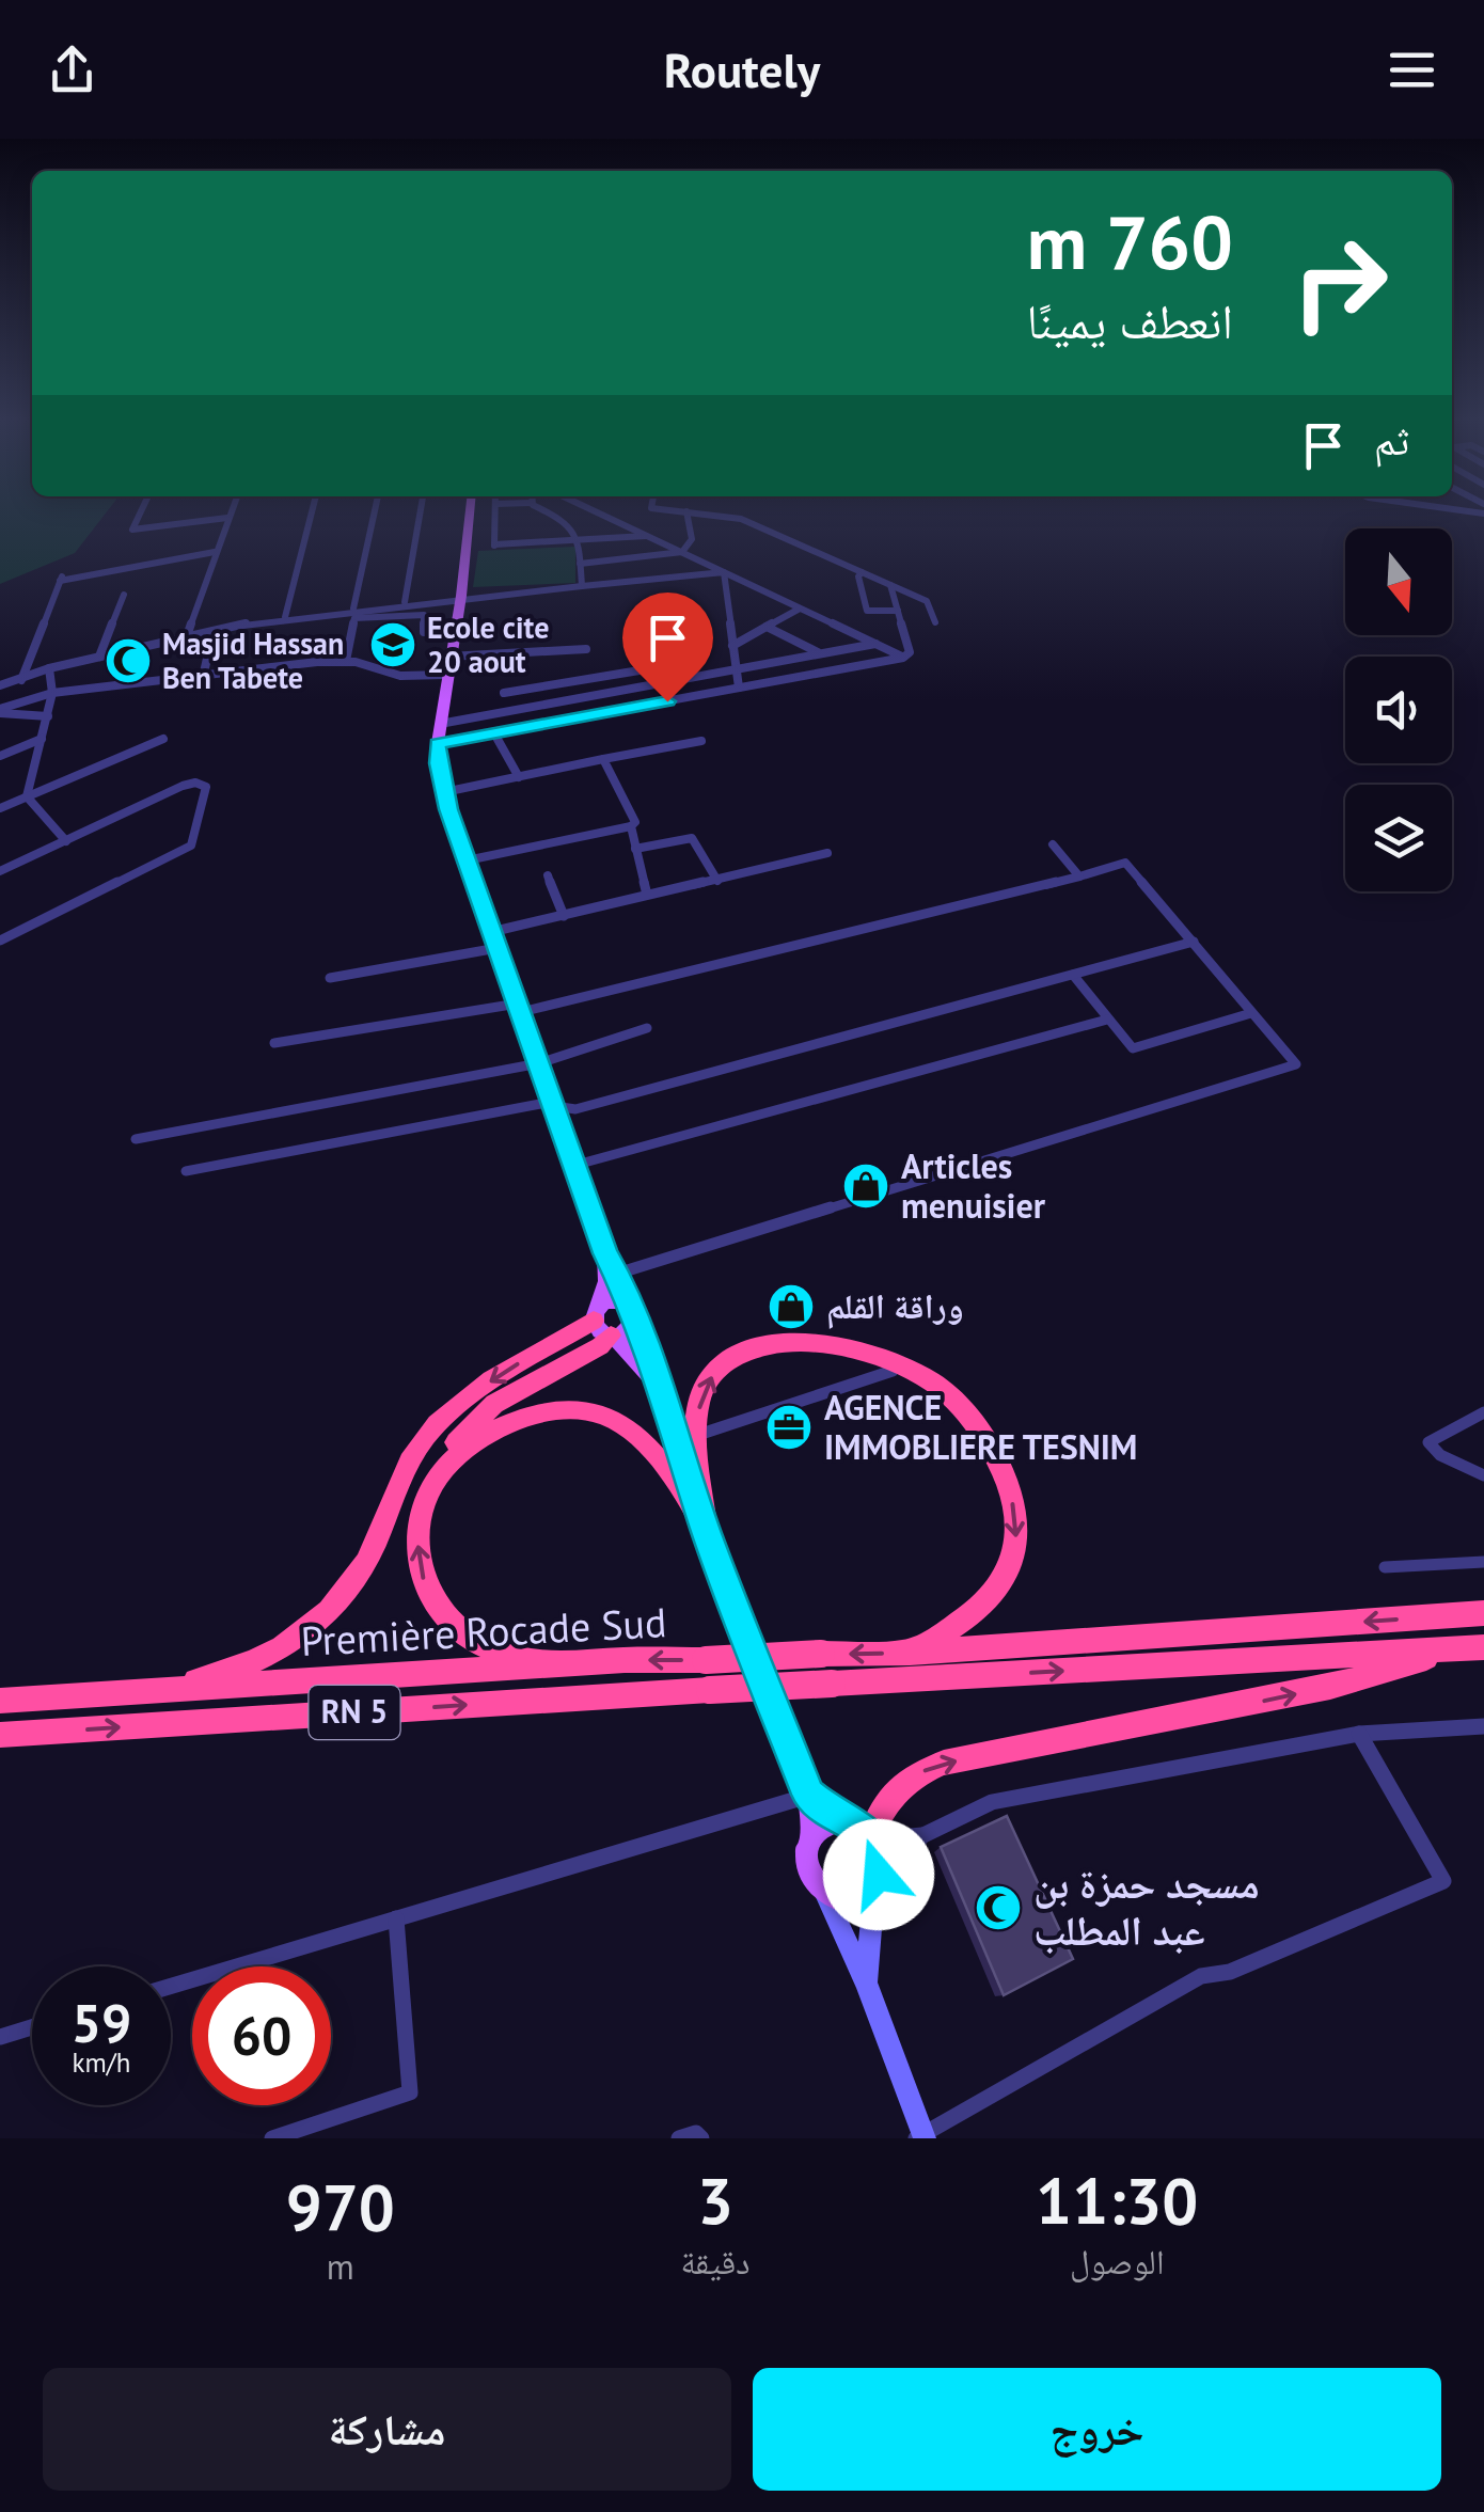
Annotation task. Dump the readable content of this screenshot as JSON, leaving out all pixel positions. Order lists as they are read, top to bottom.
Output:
{
  "streets": {
    "highway": ["Première Rocade Sud", "RN 5"]
  },
  "places": {
    "school or university": ["Ecole cite 20 aout"],
    "mosque": ["Masjid Hassan Ben Tabete", "مسجد حمزة بن عبد المطلب"],
    "shop": ["Articles menuisier", "وراقة القلم"],
    "office": ["AGENCE IMMOBLIERE TESNIM"]
  },
  "north": "bottom",
  "page": {
    "header": "Routely",
    "turn": ["760 m", "انعطف يمينًا"],
    "then": "ثم",
    "speed": "59 km/h",
    "limit": "60",
    "eta": [
      "11:30",
      "الوصول",
      "3",
      "دقيقة",
      "970",
      "m"
    ],
    "buttons": ["خروج", "مشاركة"]
  }
}
